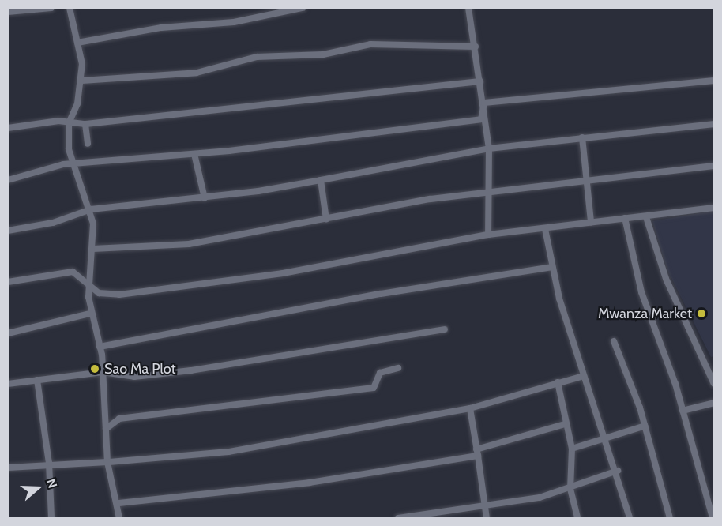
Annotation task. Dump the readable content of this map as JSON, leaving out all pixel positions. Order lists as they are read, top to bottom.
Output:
{
  "places": ["Mwanza Market", "Sao Ma Plot"],
  "north": "right"
}
